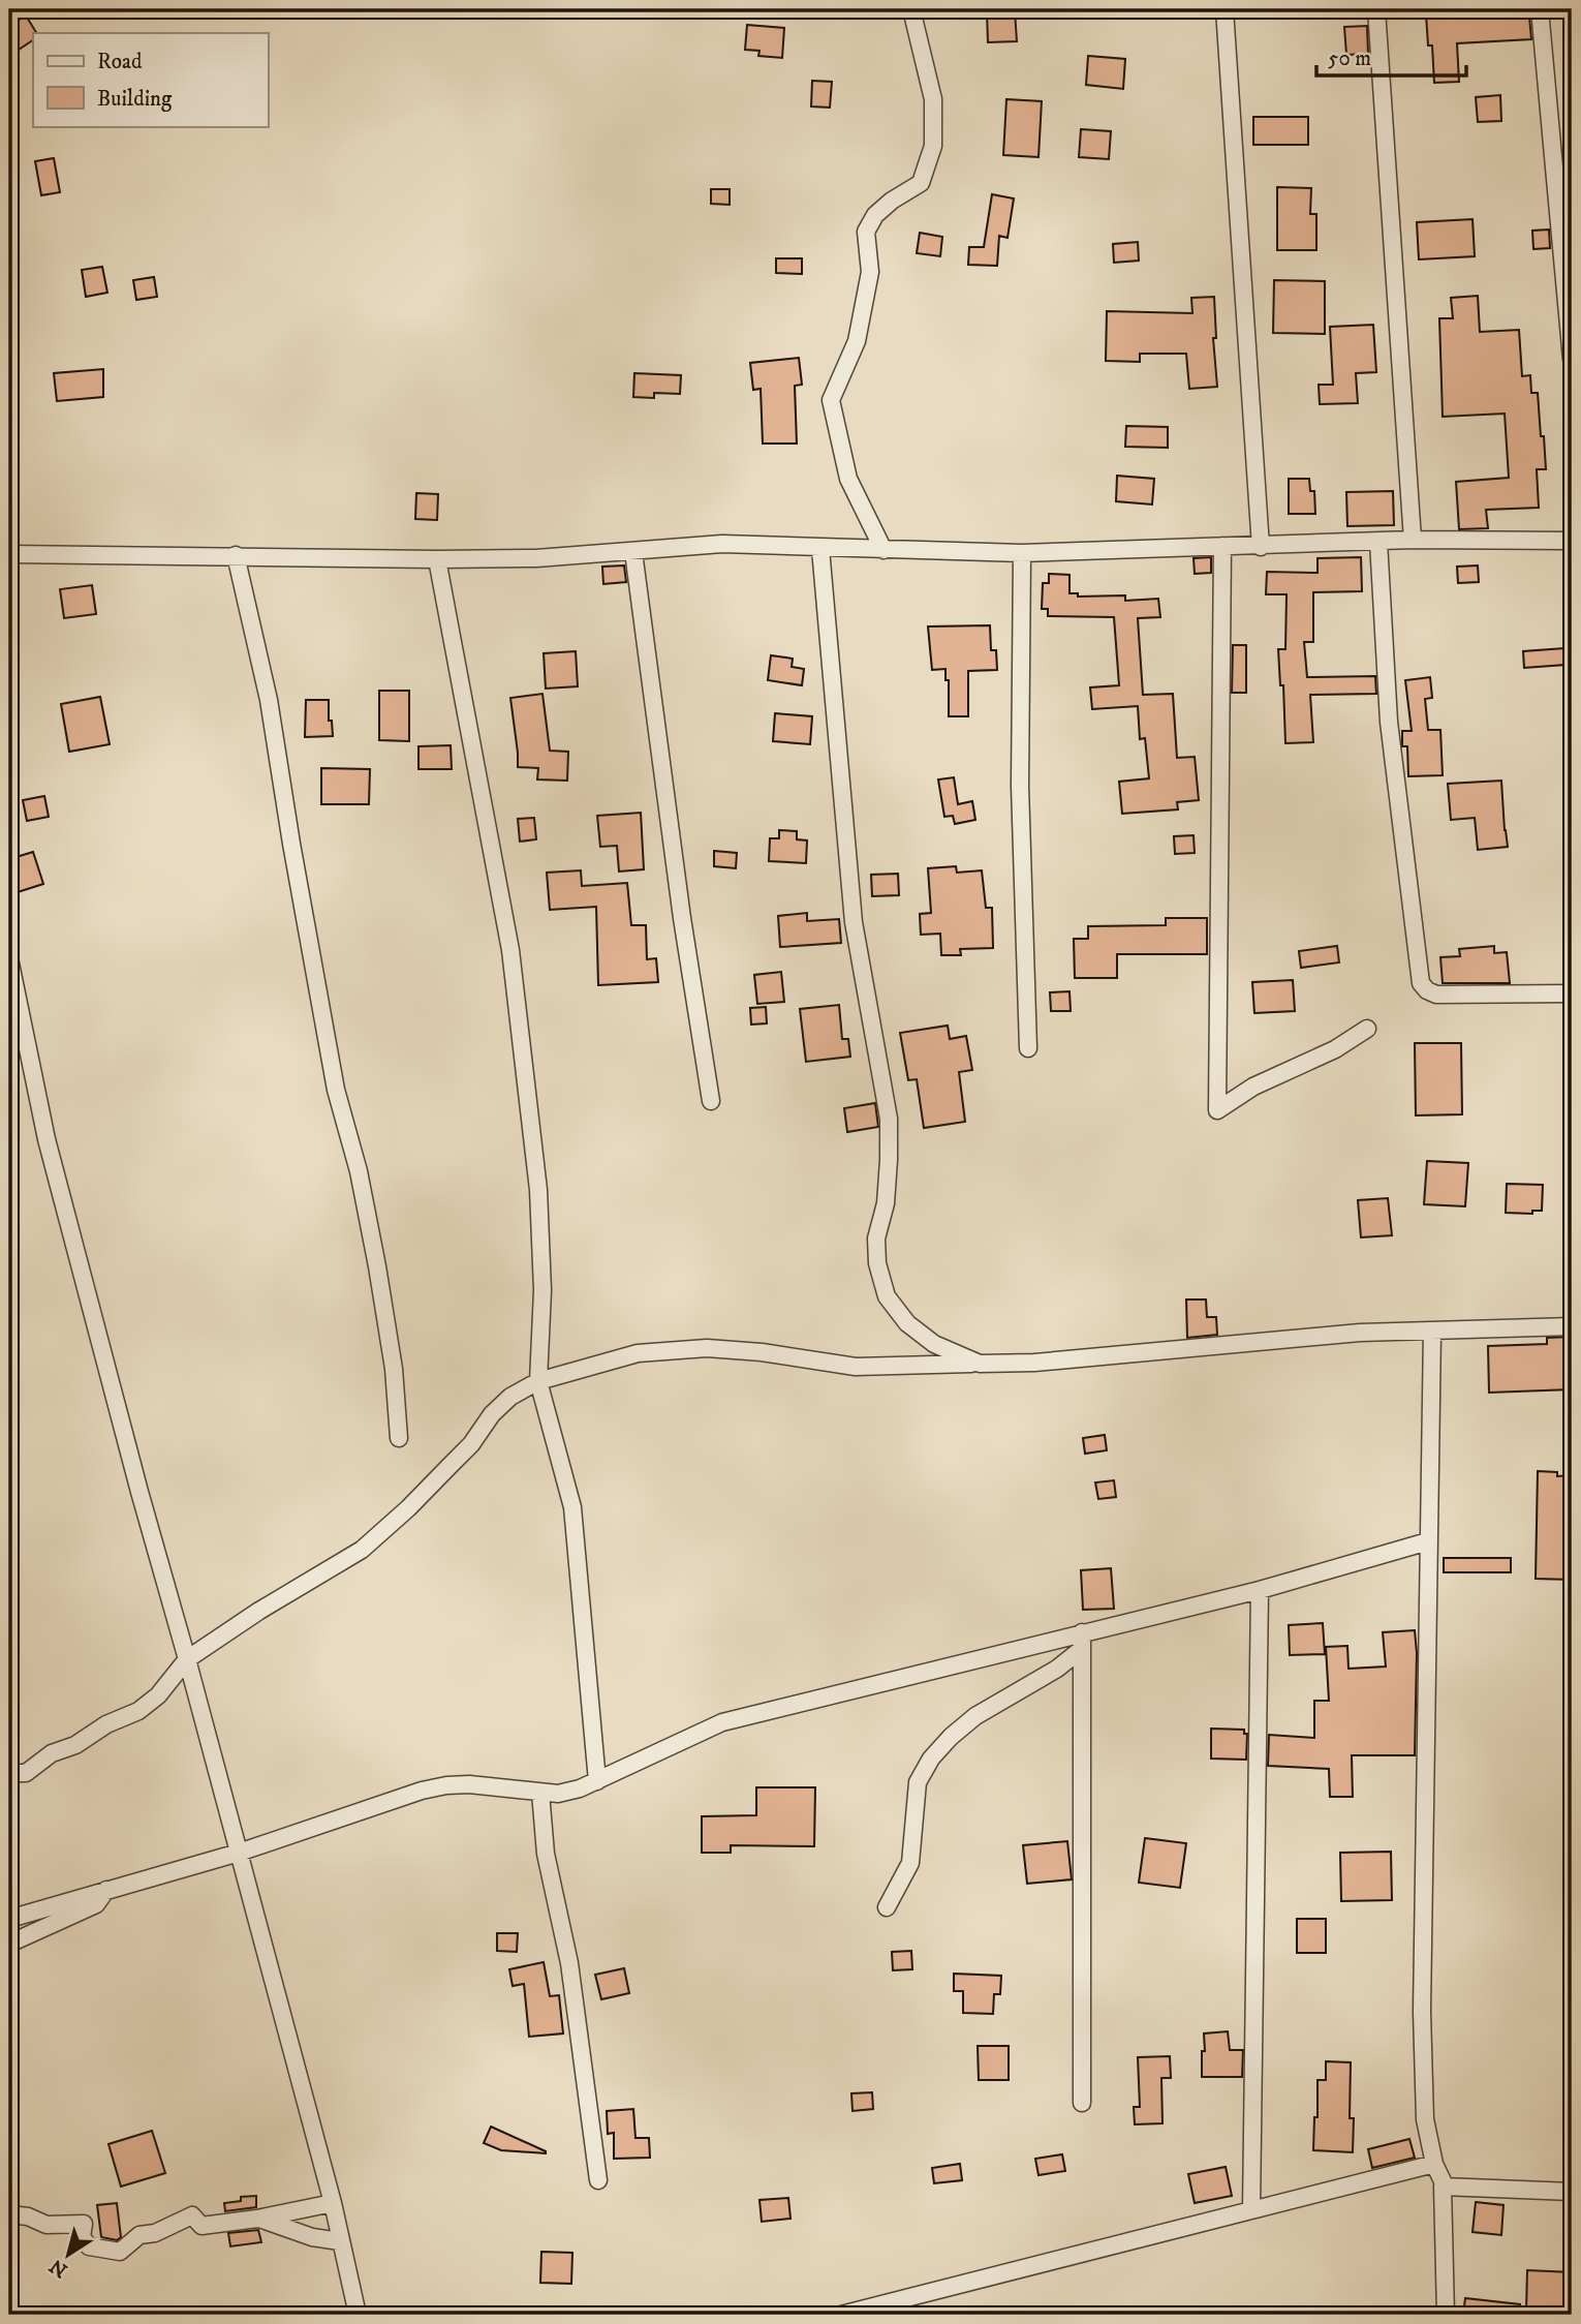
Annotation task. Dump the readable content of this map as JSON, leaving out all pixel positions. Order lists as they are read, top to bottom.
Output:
{
  "legend": ["Road", "Building"],
  "scale_bar": "50 m",
  "north": "bottom left"
}
